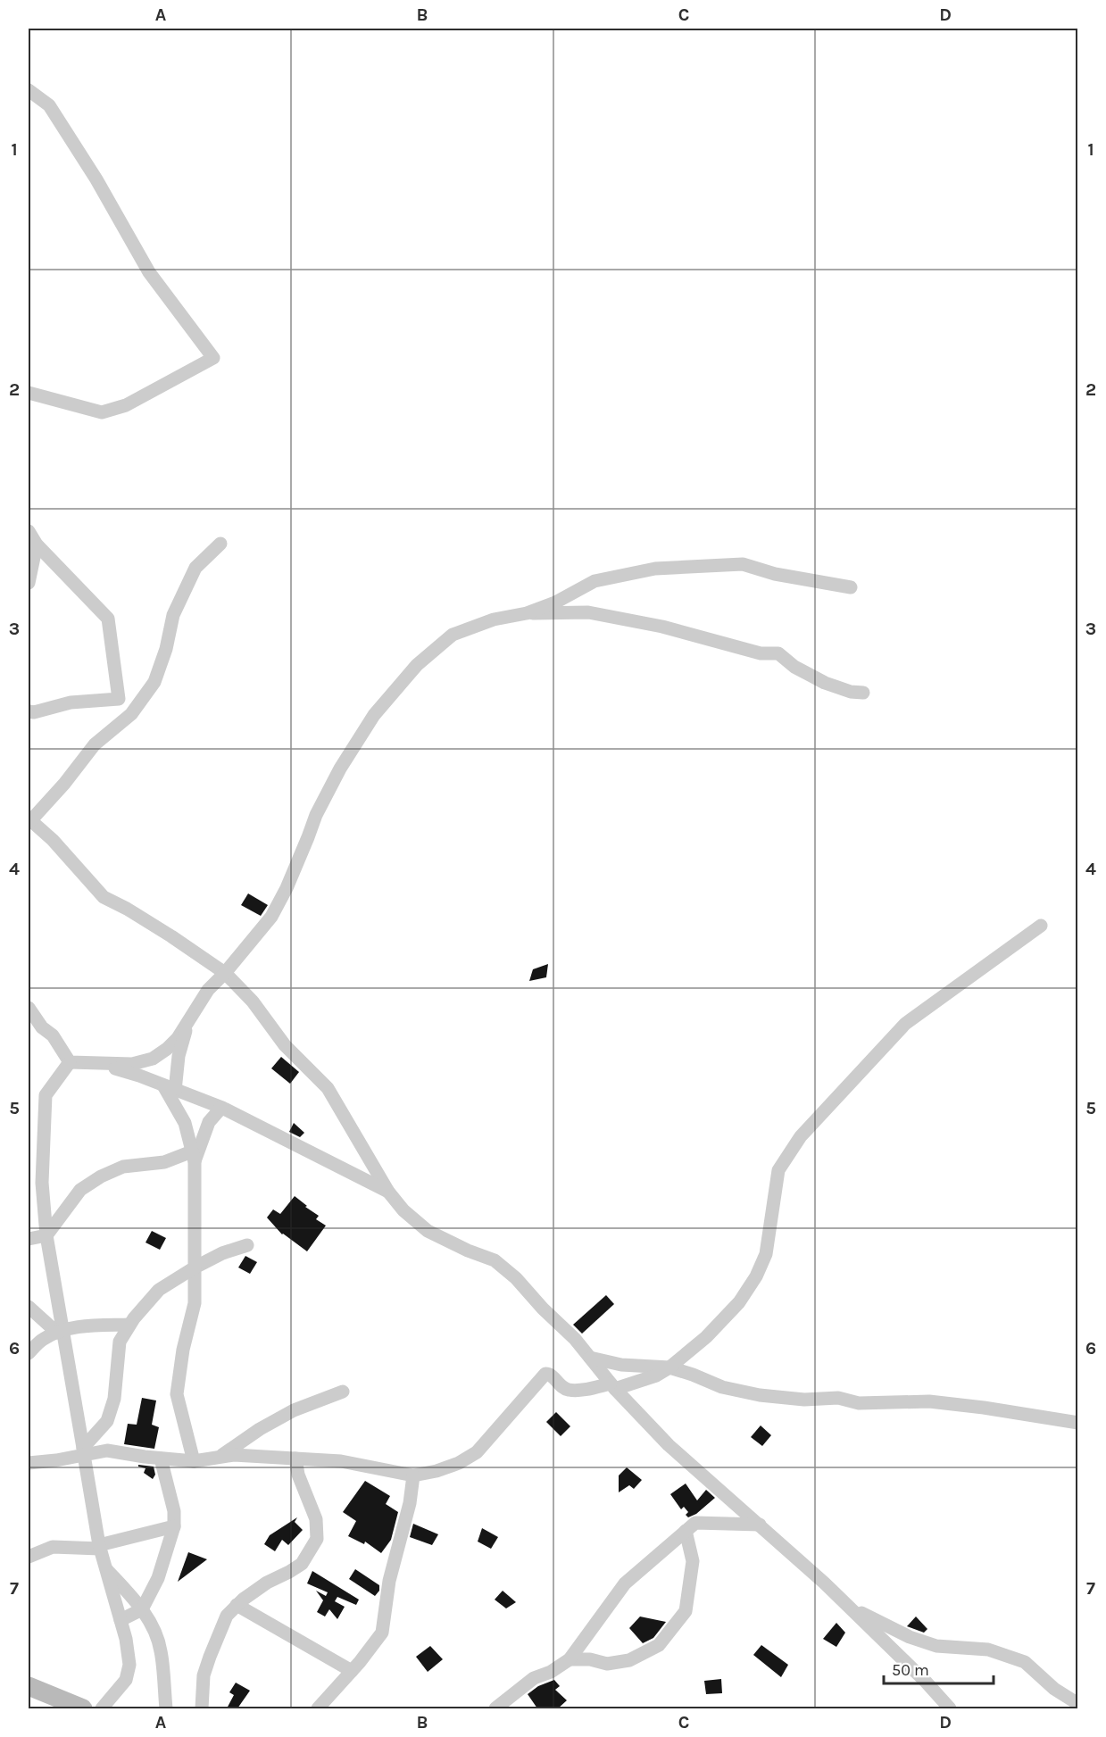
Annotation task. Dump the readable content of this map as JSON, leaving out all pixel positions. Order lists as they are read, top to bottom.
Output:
{
  "scale_bar": "50 m",
  "grid": {
    "columns": [
      "A",
      "B",
      "C",
      "D"
    ],
    "rows": [
      "1",
      "2",
      "3",
      "4",
      "5",
      "6",
      "7"
    ]
  }
}
